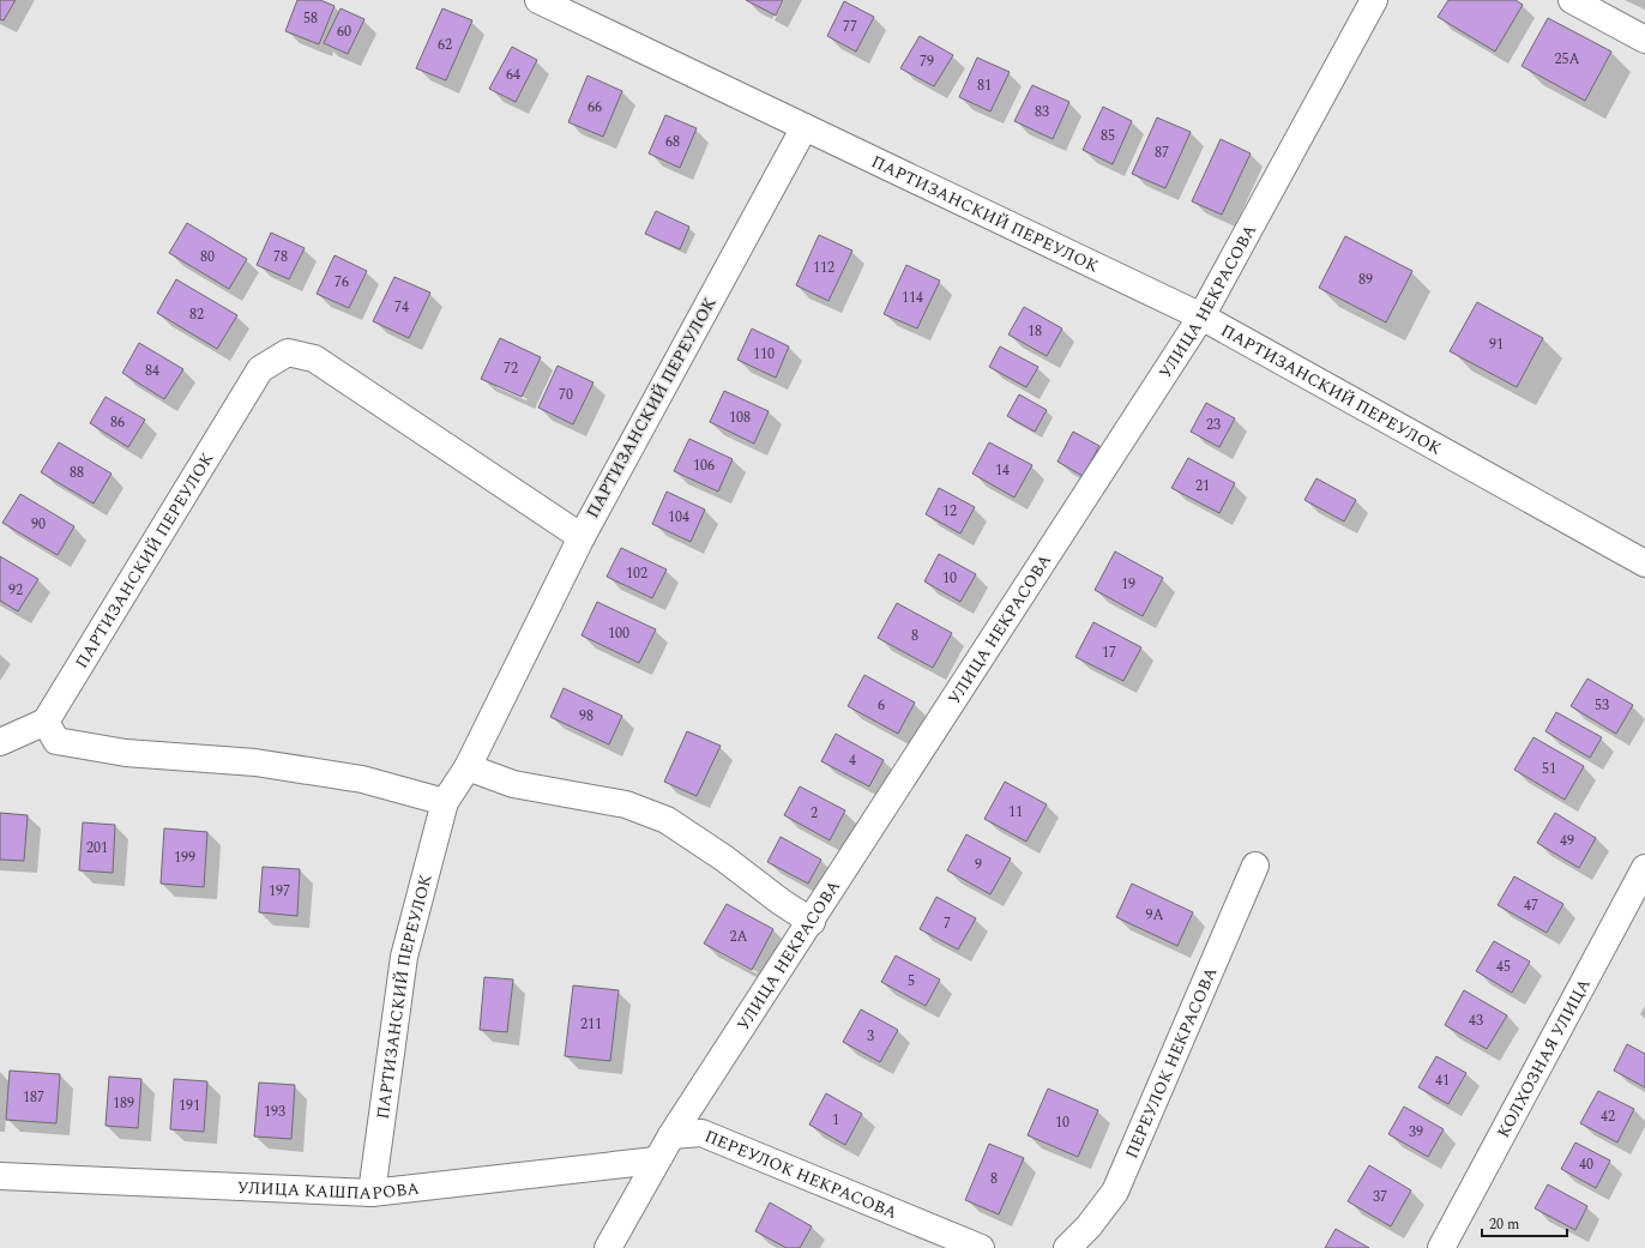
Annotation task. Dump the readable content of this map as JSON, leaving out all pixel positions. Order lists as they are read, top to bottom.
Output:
{
  "streets": {
    "street": [
      "ПАРТИЗАНСКИЙ ПЕРЕУЛОК",
      "УЛИЦА НЕКРАСОВА",
      "КОЛХОЗНАЯ УЛИЦА",
      "ПЕРЕУЛОК НЕКРАСОВА",
      "УЛИЦА КАШПАРОВА"
    ]
  },
  "crossings": [
    ["ПАРТИЗАНСКИЙ ПЕРЕУЛОК", "УЛИЦА НЕКРАСОВА"],
    ["ПАРТИЗАНСКИЙ ПЕРЕУЛОК", "УЛИЦА КАШПАРОВА"],
    ["УЛИЦА НЕКРАСОВА", "ПЕРЕУЛОК НЕКРАСОВА"],
    ["УЛИЦА НЕКРАСОВА", "УЛИЦА КАШПАРОВА"]
  ],
  "house_numbers": [
    "58",
    "77",
    "60",
    "62",
    "25А",
    "79",
    "64",
    "81",
    "66",
    "83",
    "85",
    "68",
    "87",
    "80",
    "78",
    "112",
    "89",
    "76",
    "114",
    "74",
    "82",
    "18",
    "91",
    "110",
    "72",
    "84",
    "70",
    "108",
    "86",
    "23",
    "106",
    "14",
    "88",
    "21",
    "12",
    "104",
    "90",
    "102",
    "10",
    "19",
    "92",
    "100",
    "8",
    "17",
    "6",
    "53",
    "98",
    "4",
    "51",
    "11",
    "2",
    "49",
    "201",
    "199",
    "9",
    "197",
    "47",
    "9А",
    "7",
    "2А",
    "45",
    "5",
    "43",
    "211",
    "3",
    "41",
    "187",
    "189",
    "191",
    "193",
    "42",
    "1",
    "10",
    "39",
    "40",
    "8",
    "37"
  ],
  "scale_bar": "20 m"
}
